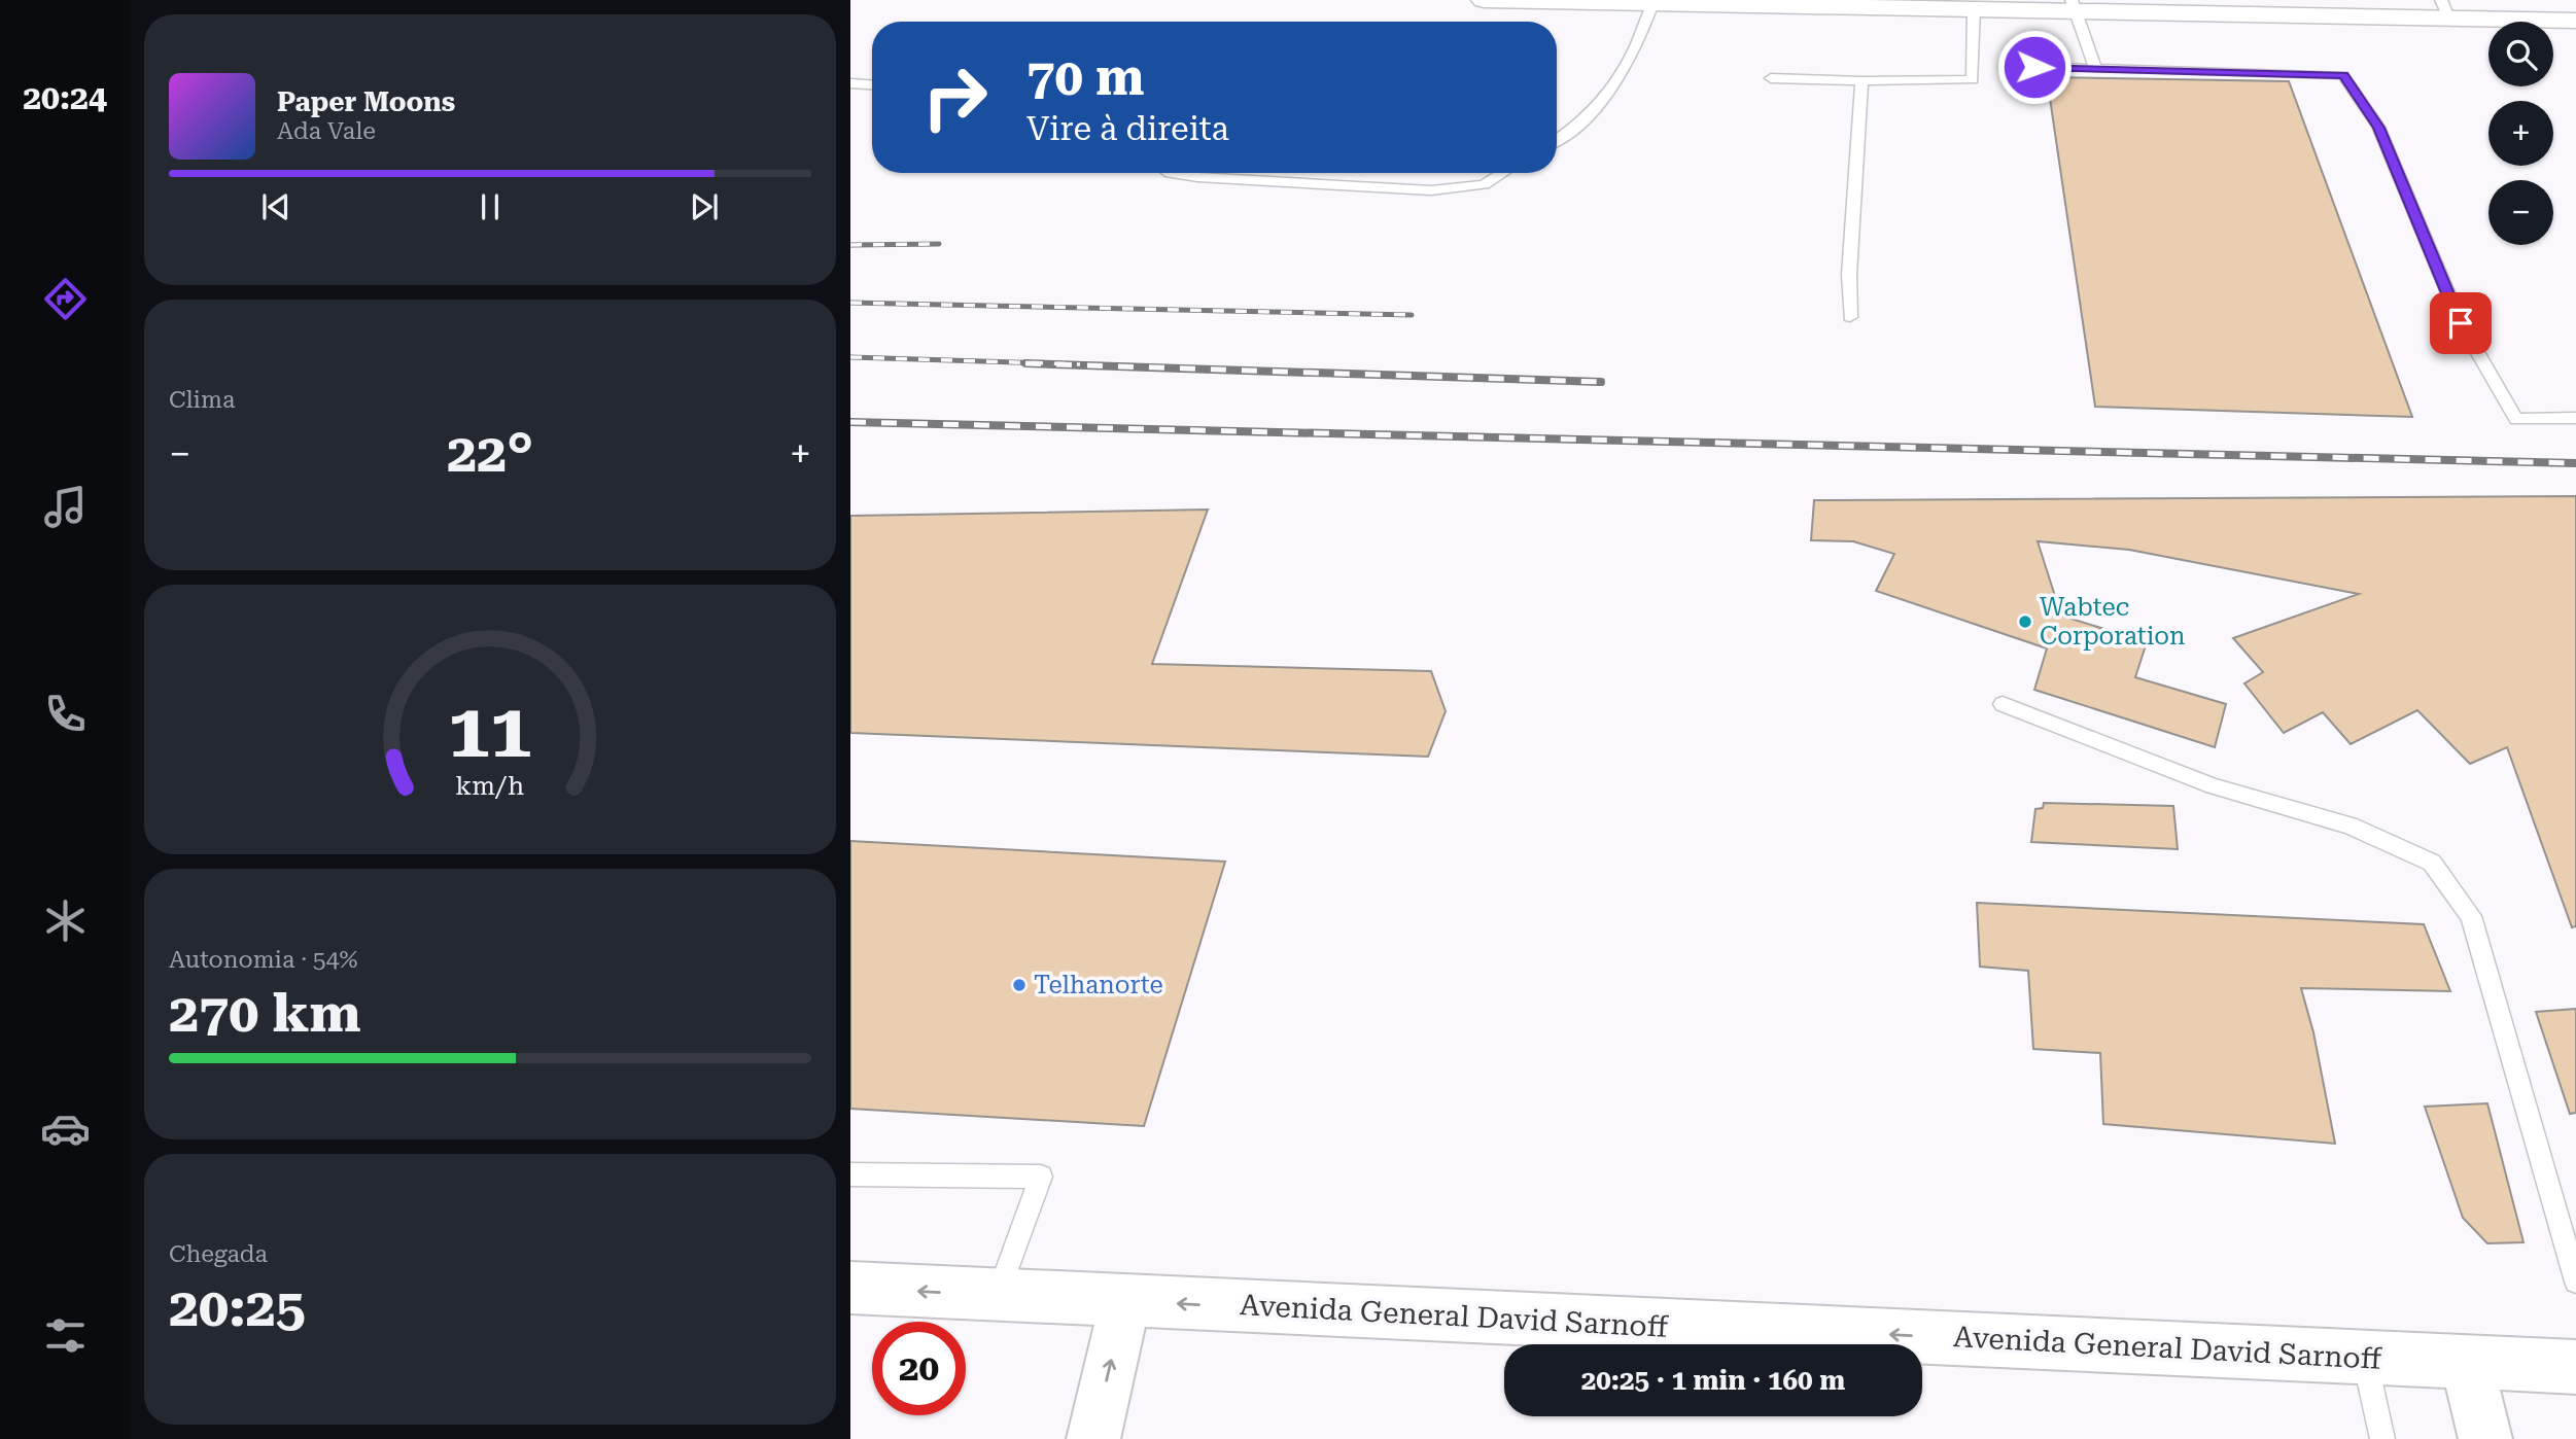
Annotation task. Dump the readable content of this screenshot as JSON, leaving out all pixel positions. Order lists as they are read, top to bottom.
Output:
{
  "streets": {
    "main road": ["Avenida General David Sarnoff"]
  },
  "one_way": ["Avenida General David Sarnoff"],
  "places": ["Wabtec Corporation", "Telhanorte"],
  "page": {
    "tabs": "20:24",
    "map_buttons": ["+", "−"],
    "turn": ["70 m", "Vire à direita"],
    "song": ["Paper Moons", "Ada Vale"],
    "tile": [
      "Clima",
      ["Autonomia · 54%", "270 km"],
      ["Chegada", "20:25"]
    ],
    "heat": ["−", "22°", "+"],
    "limit": "20",
    "trip": "20:25 · 1 min · 160 m",
    "gauge": ["11", "km/h"]
  }
}
